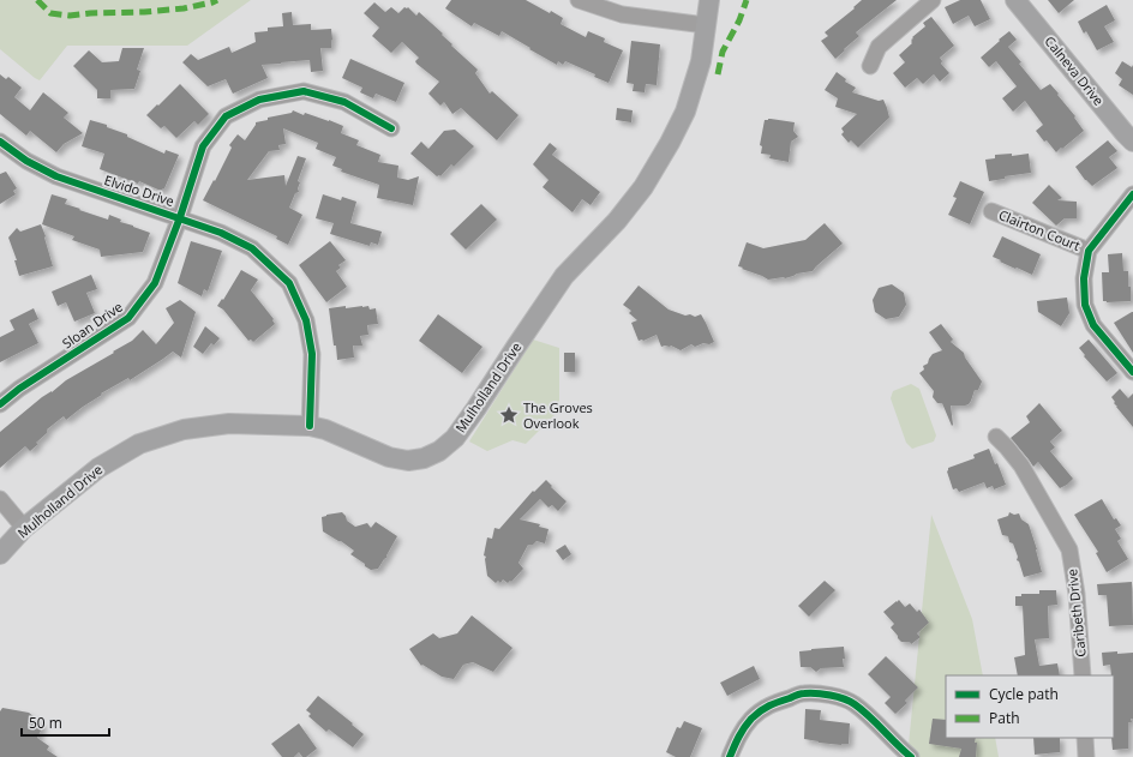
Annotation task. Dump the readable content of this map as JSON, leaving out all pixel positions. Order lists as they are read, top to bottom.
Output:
{
  "streets": {
    "main road": ["Calneva Drive", "Mulholland Drive"],
    "street": [
      "Elvido Drive",
      "Clairton Court",
      "Sloan Drive",
      "Caribeth Drive"
    ]
  },
  "crossings": [
    ["Elvido Drive", "Sloan Drive"],
    ["Elvido Drive", "Mulholland Drive"]
  ],
  "places": {
    "place": ["The Groves Overlook"]
  },
  "legend": ["Cycle path", "Path"],
  "scale_bar": "50 m"
}
